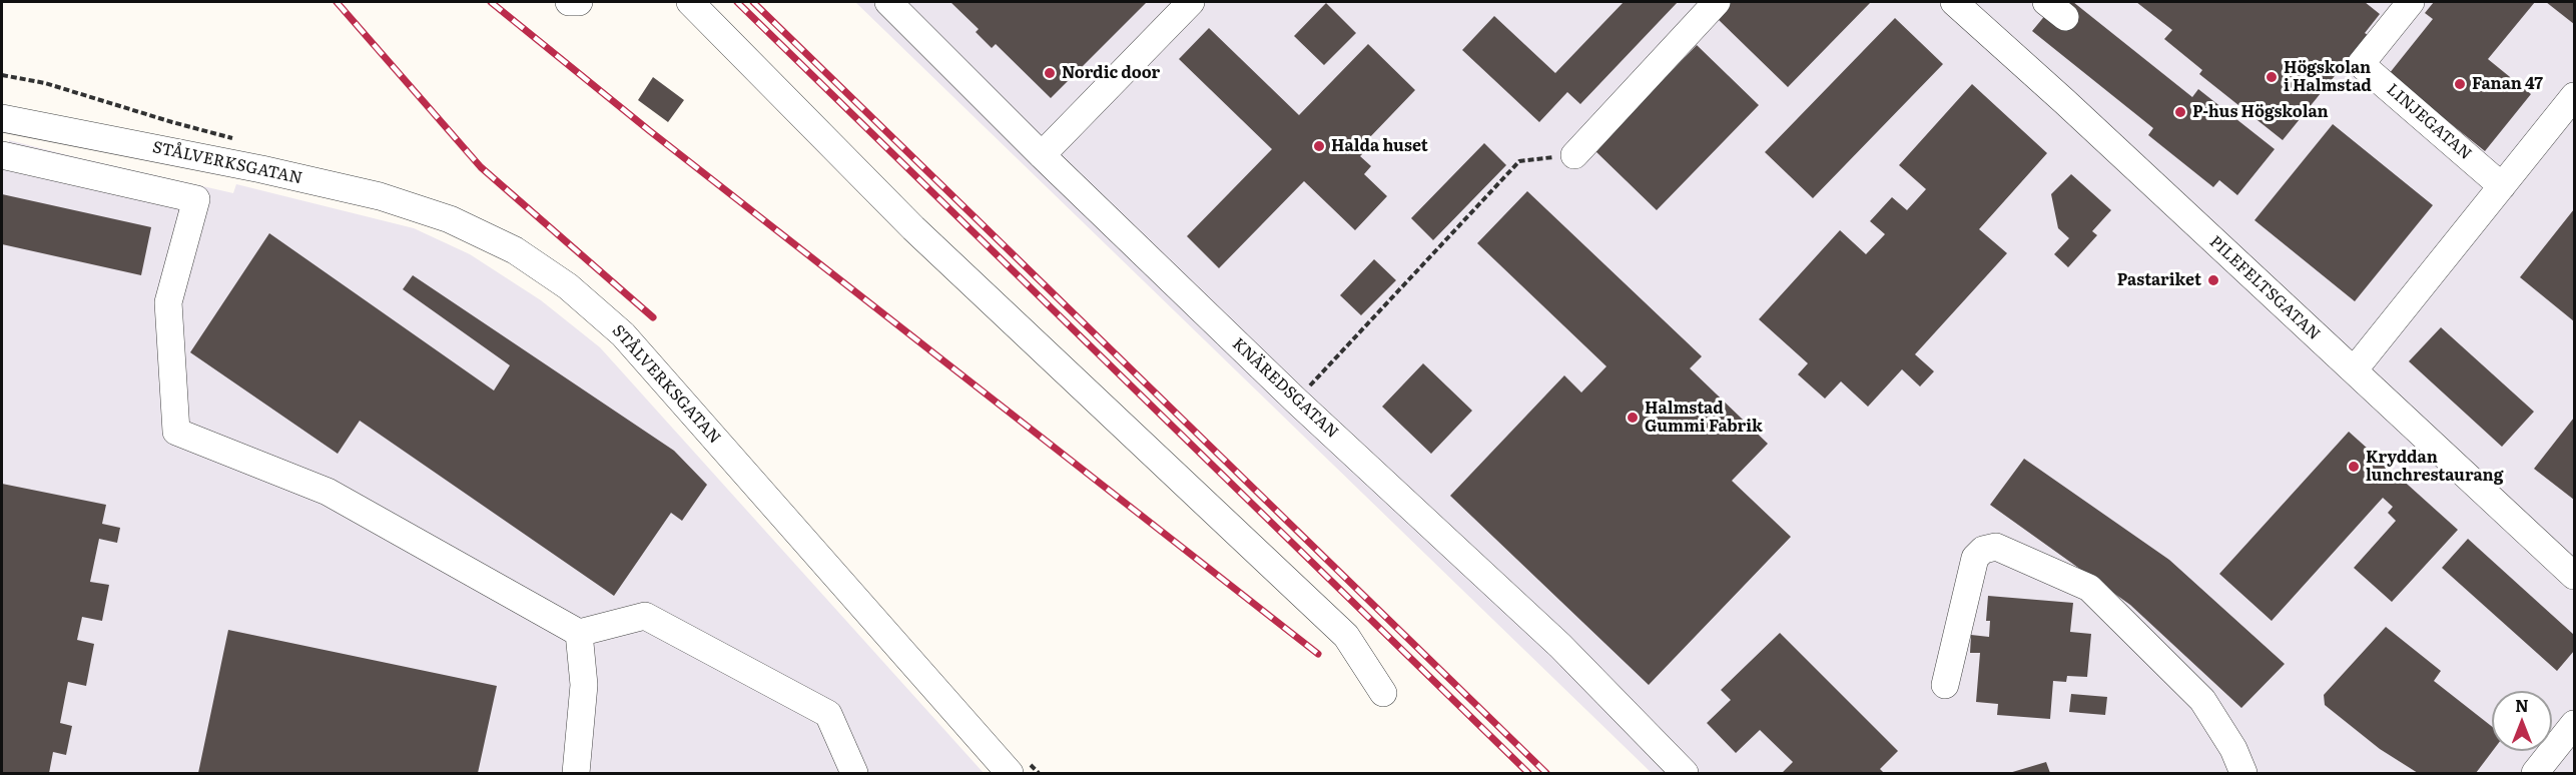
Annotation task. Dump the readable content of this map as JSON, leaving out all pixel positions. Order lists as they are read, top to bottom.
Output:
{
  "streets": {
    "street": [
      "LINJEGATAN",
      "STÅLVERKSGATAN",
      "PILEFELTSGATAN",
      "KNÄREDSGATAN"
    ]
  },
  "places": [
    "Nordic door",
    "Högskolan i Halmstad",
    "Fanan 47",
    "P-hus Högskolan",
    "Halda huset",
    "Pastariket",
    "Halmstad Gummi Fabrik",
    "Kryddan lunchrestaurang"
  ],
  "north": "top"
}
